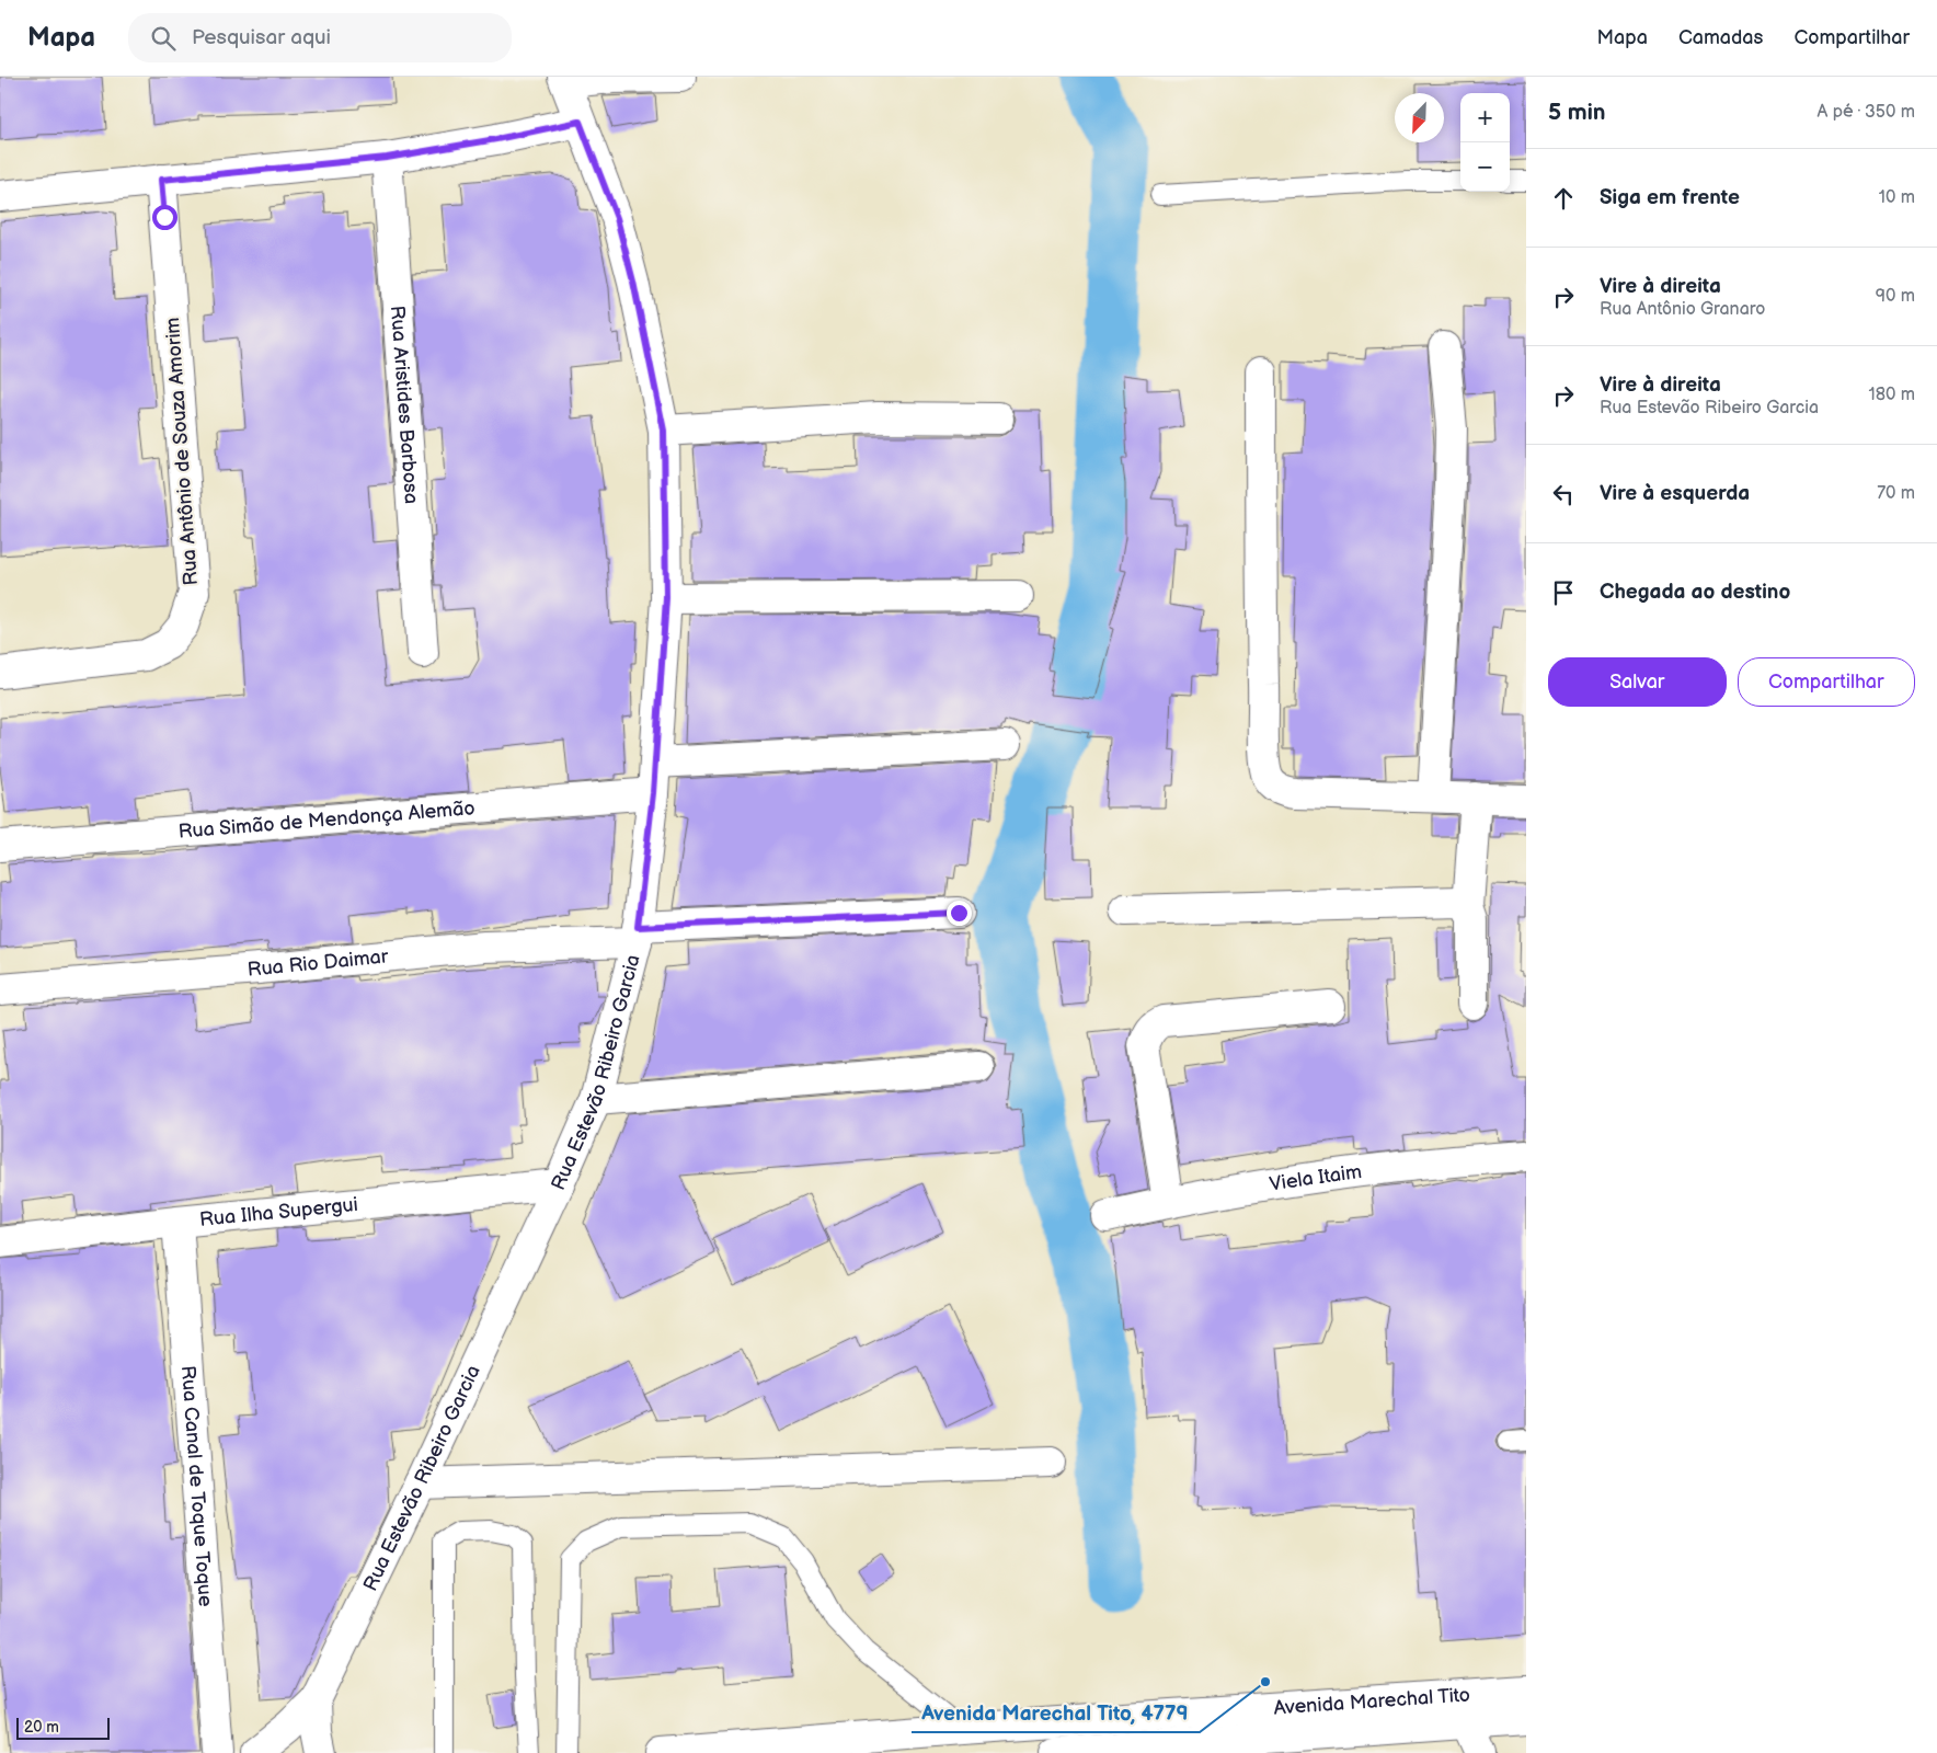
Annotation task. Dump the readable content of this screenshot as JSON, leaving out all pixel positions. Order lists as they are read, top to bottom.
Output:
{
  "streets": {
    "street": [
      "Rua Aristides Barbosa",
      "Rua Antônio de Souza Amorim",
      "Rua Simão de Mendonça Alemão",
      "Rua Rio Daimar",
      "Rua Estevão Ribeiro Garcia",
      "Viela Itaim",
      "Rua Ilha Supergui",
      "Rua Canal de Toque Toque",
      "Avenida Marechal Tito"
    ]
  },
  "crossings": [
    ["Rua Simão de Mendonça Alemão", "Rua Estevão Ribeiro Garcia"],
    ["Rua Rio Daimar", "Rua Estevão Ribeiro Garcia"],
    ["Rua Estevão Ribeiro Garcia", "Rua Ilha Supergui"],
    ["Rua Ilha Supergui", "Rua Canal de Toque Toque"]
  ],
  "places": ["Avenida Marechal Tito, 4779"],
  "scale_bar": "20 m",
  "north": "bottom left",
  "page": {
    "header": "Mapa",
    "search": "Pesquisar aqui",
    "nav": ["Mapa", "Camadas", "Compartilhar"],
    "heading": ["5 min", "A pé · 350 m"],
    "map_buttons": ["+", "−"],
    "list": [
      ["Siga em frente", "10 m"],
      ["Vire à direita", "Rua Antônio Granaro", "90 m"],
      ["Vire à direita", "Rua Estevão Ribeiro Garcia", "180 m"],
      ["Vire à esquerda", "70 m"],
      "Chegada ao destino"
    ],
    "buttons": ["Salvar", "Compartilhar"],
    "scale": "20 m"
  }
}
